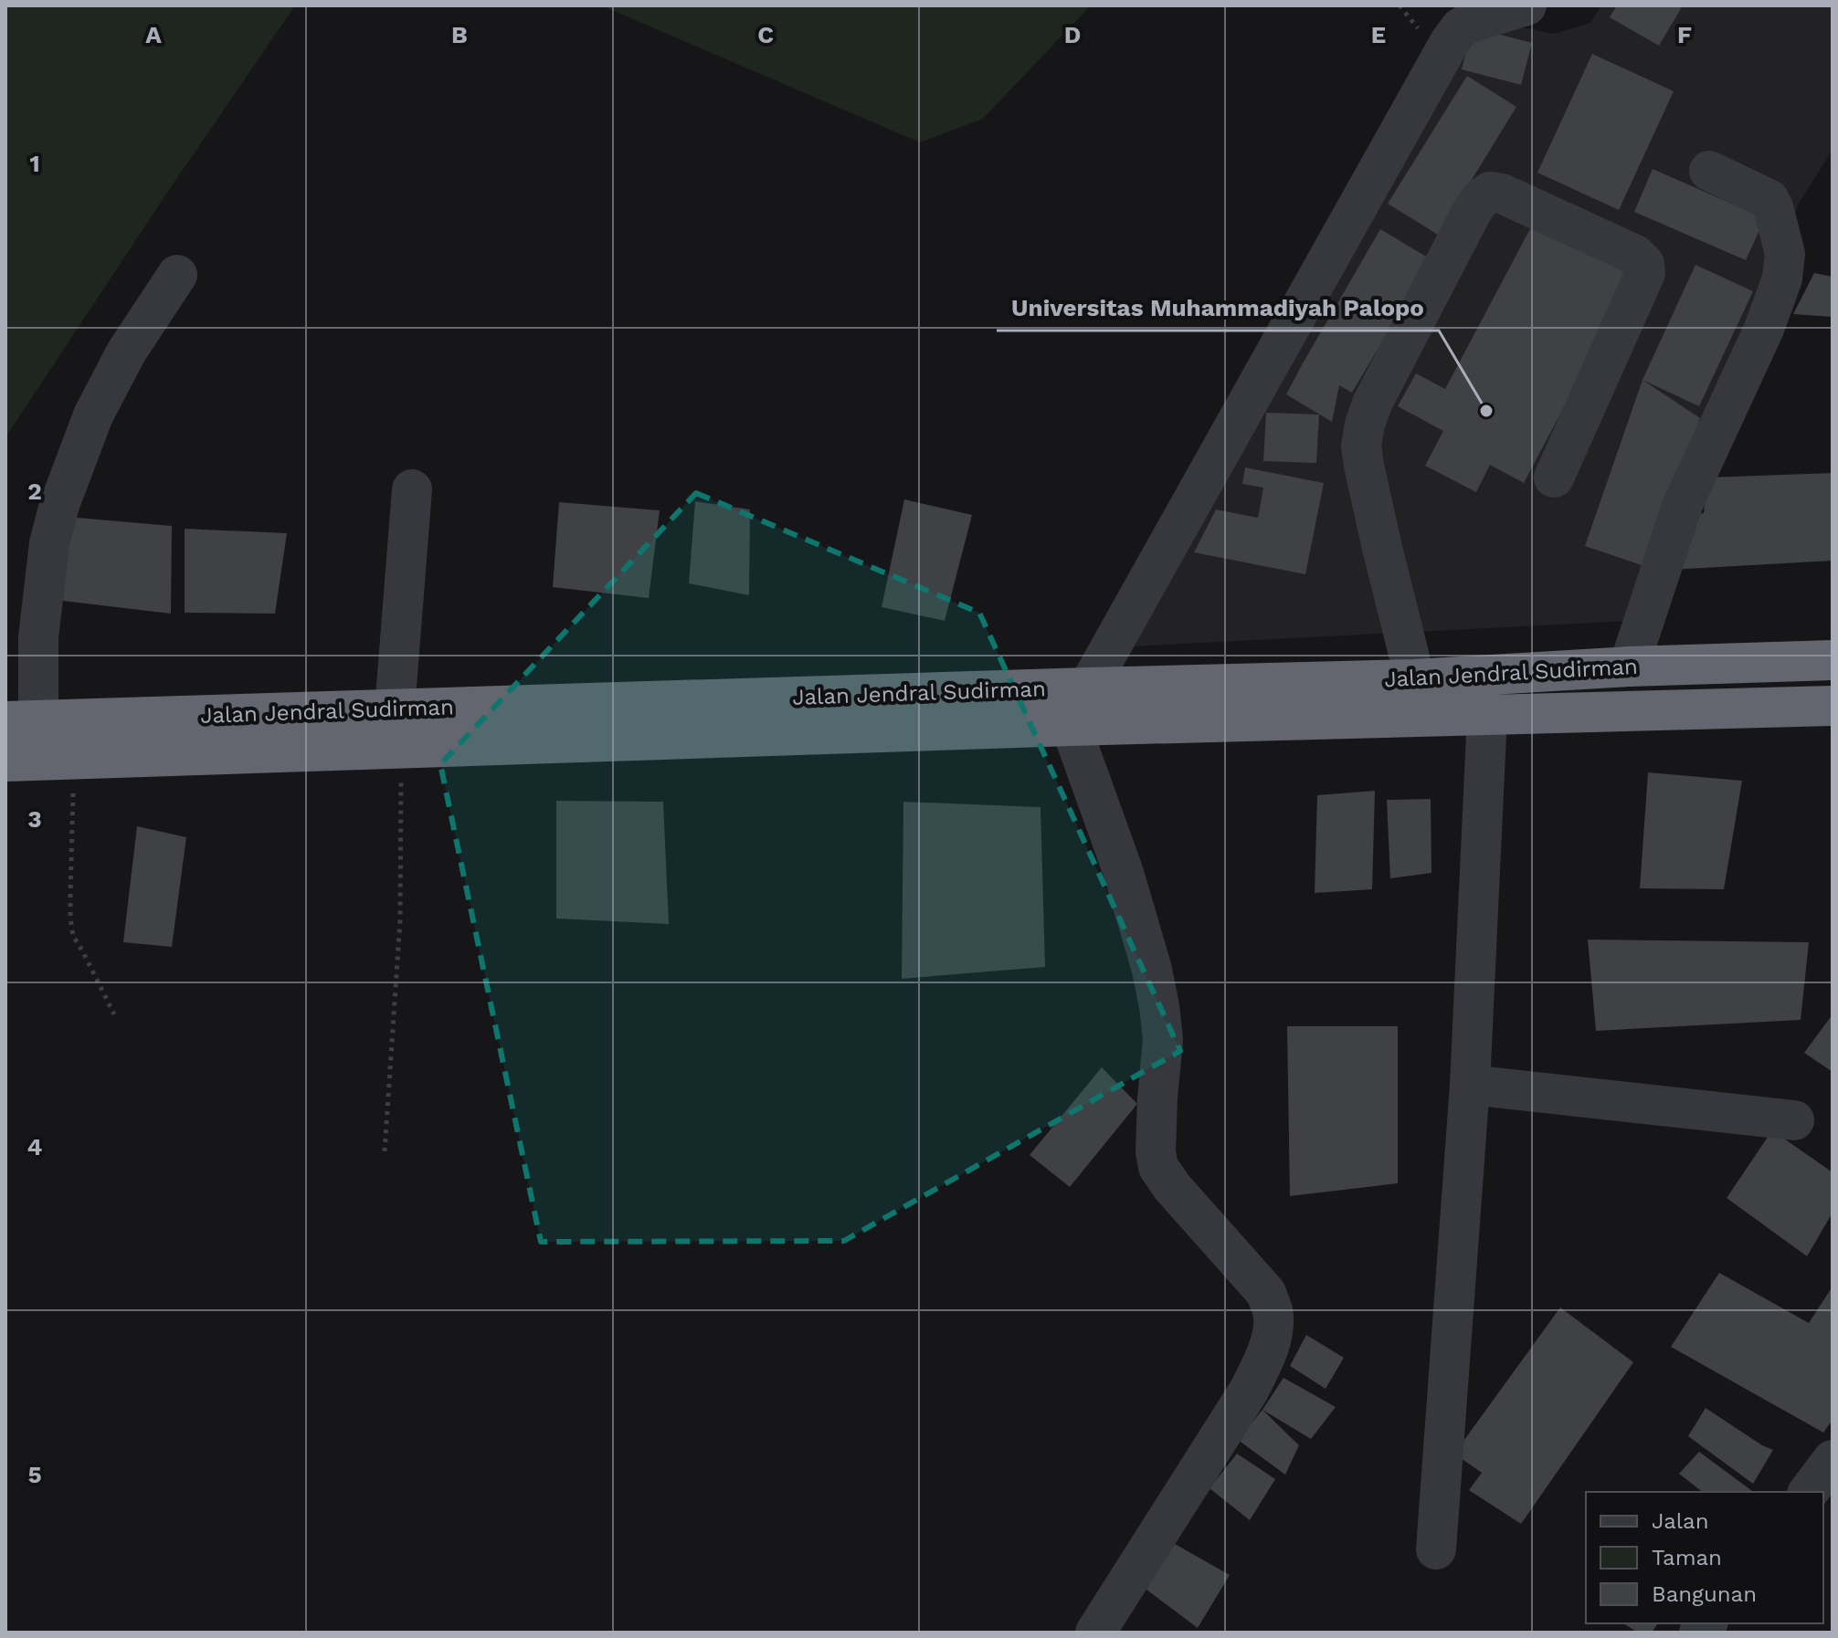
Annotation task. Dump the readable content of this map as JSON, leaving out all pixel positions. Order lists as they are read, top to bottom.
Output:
{
  "streets": {
    "highway": ["Jalan Jendral Sudirman"]
  },
  "places": ["Universitas Muhammadiyah Palopo"],
  "legend": ["Jalan", "Taman", "Bangunan"],
  "grid": {
    "columns": [
      "A",
      "B",
      "C",
      "D",
      "E",
      "F"
    ],
    "rows": [
      "1",
      "2",
      "3",
      "4",
      "5"
    ]
  }
}
